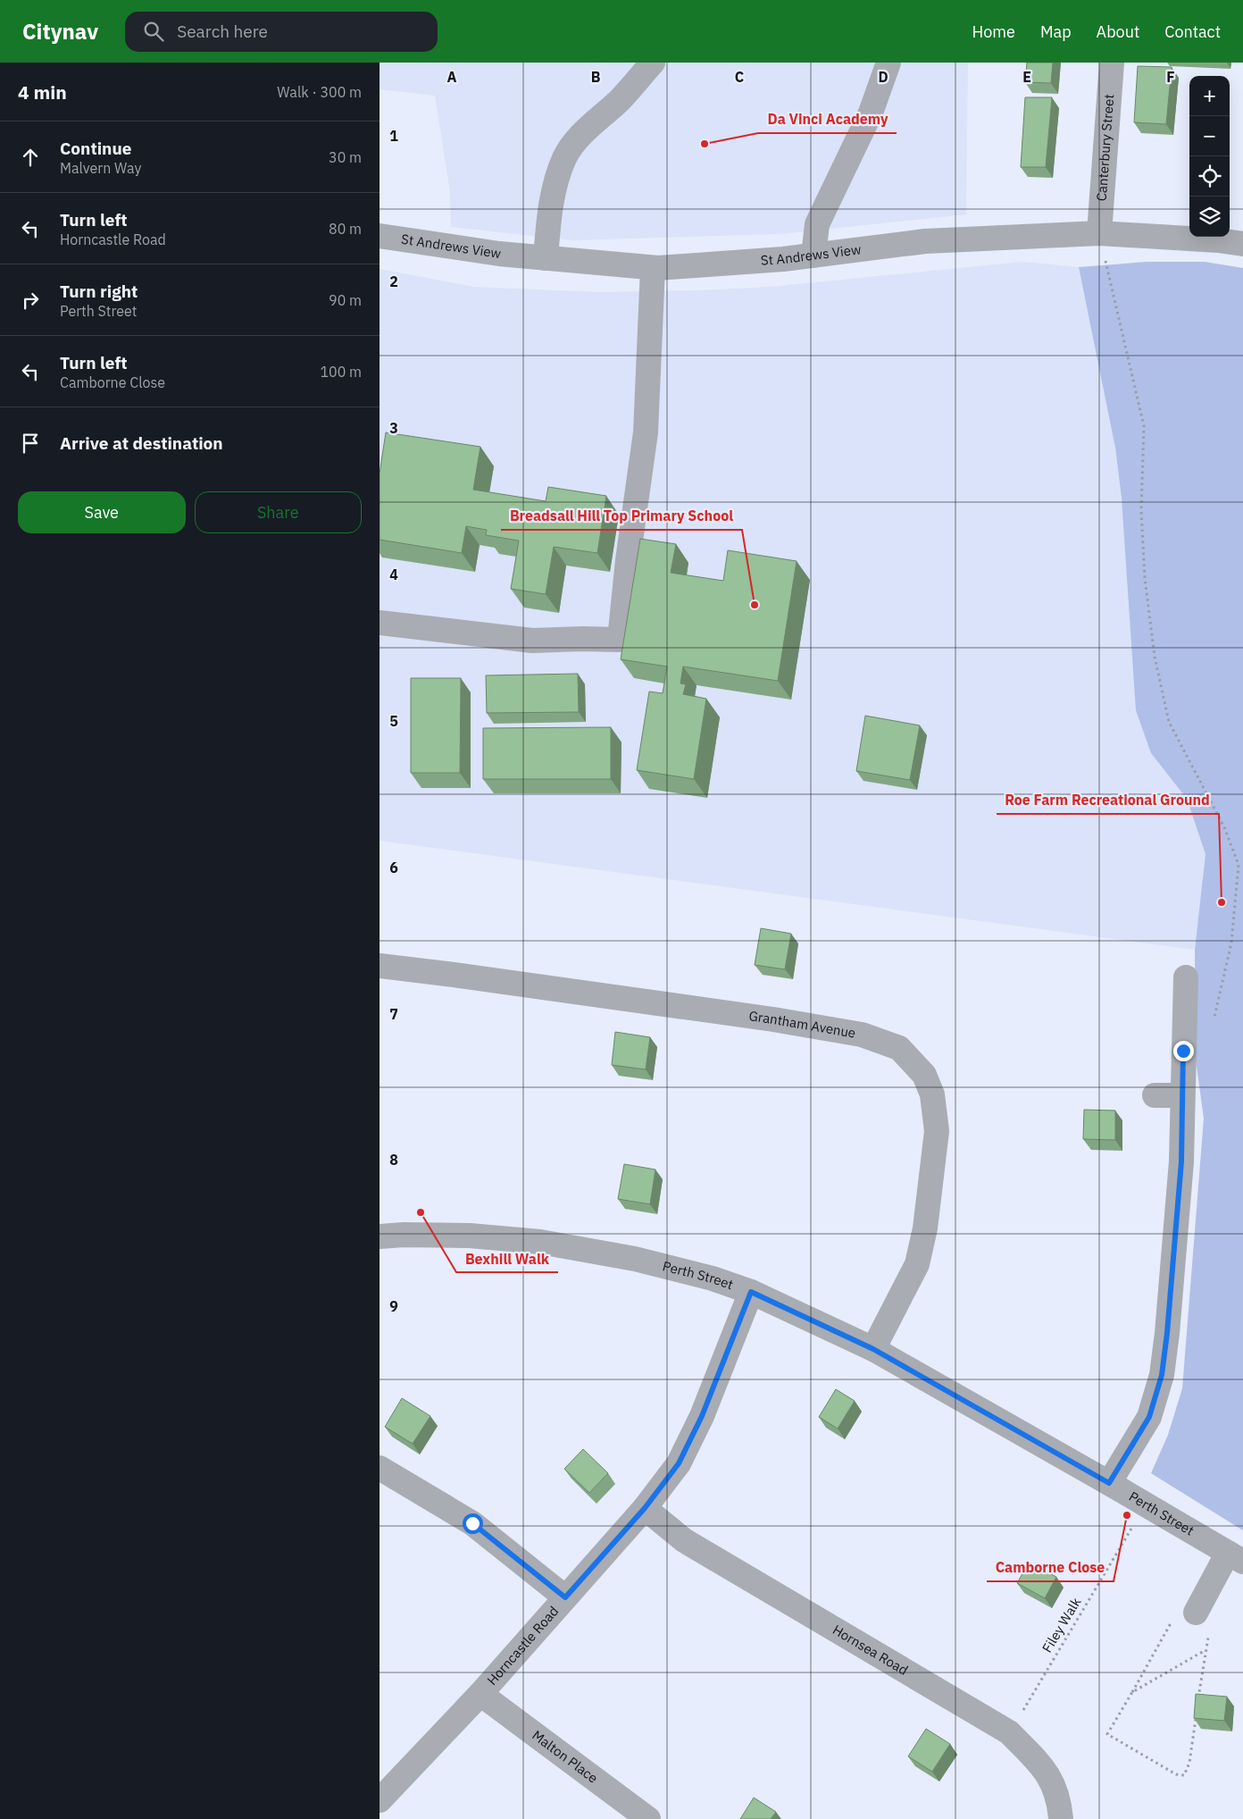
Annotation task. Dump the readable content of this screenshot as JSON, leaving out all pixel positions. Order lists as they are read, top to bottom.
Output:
{
  "streets": {
    "street": [
      "Canterbury Street",
      "St Andrews View",
      "Grantham Avenue",
      "Perth Street",
      "Horncastle Road",
      "Hornsea Road",
      "Malton Place"
    ],
    "path": ["Filey Walk"]
  },
  "crossings": [
    ["Canterbury Street", "St Andrews View"],
    ["Grantham Avenue", "Perth Street"],
    ["Perth Street", "Filey Walk"],
    ["Perth Street", "Horncastle Road"],
    ["Filey Walk", "Hornsea Road"],
    ["Horncastle Road", "Hornsea Road"],
    ["Horncastle Road", "Malton Place"]
  ],
  "places": [
    "Da Vinci Academy",
    "Breadsall Hill Top Primary School",
    "Roe Farm Recreational Ground",
    "Bexhill Walk",
    "Camborne Close"
  ],
  "page": {
    "header": "Citynav",
    "search": "Search here",
    "nav": [
      "Home",
      "Map",
      "About",
      "Contact"
    ],
    "heading": ["4 min", "Walk · 300 m"],
    "map_buttons": ["+", "−"],
    "list": [
      ["Continue", "Malvern Way", "30 m"],
      ["Turn left", "Horncastle Road", "80 m"],
      ["Turn right", "Perth Street", "90 m"],
      ["Turn left", "Camborne Close", "100 m"],
      "Arrive at destination"
    ],
    "buttons": ["Save", "Share"]
  },
  "grid": {
    "columns": [
      "A",
      "B",
      "C",
      "D",
      "E",
      "F"
    ],
    "rows": [
      "1",
      "2",
      "3",
      "4",
      "5",
      "6",
      "7",
      "8",
      "9"
    ]
  }
}
